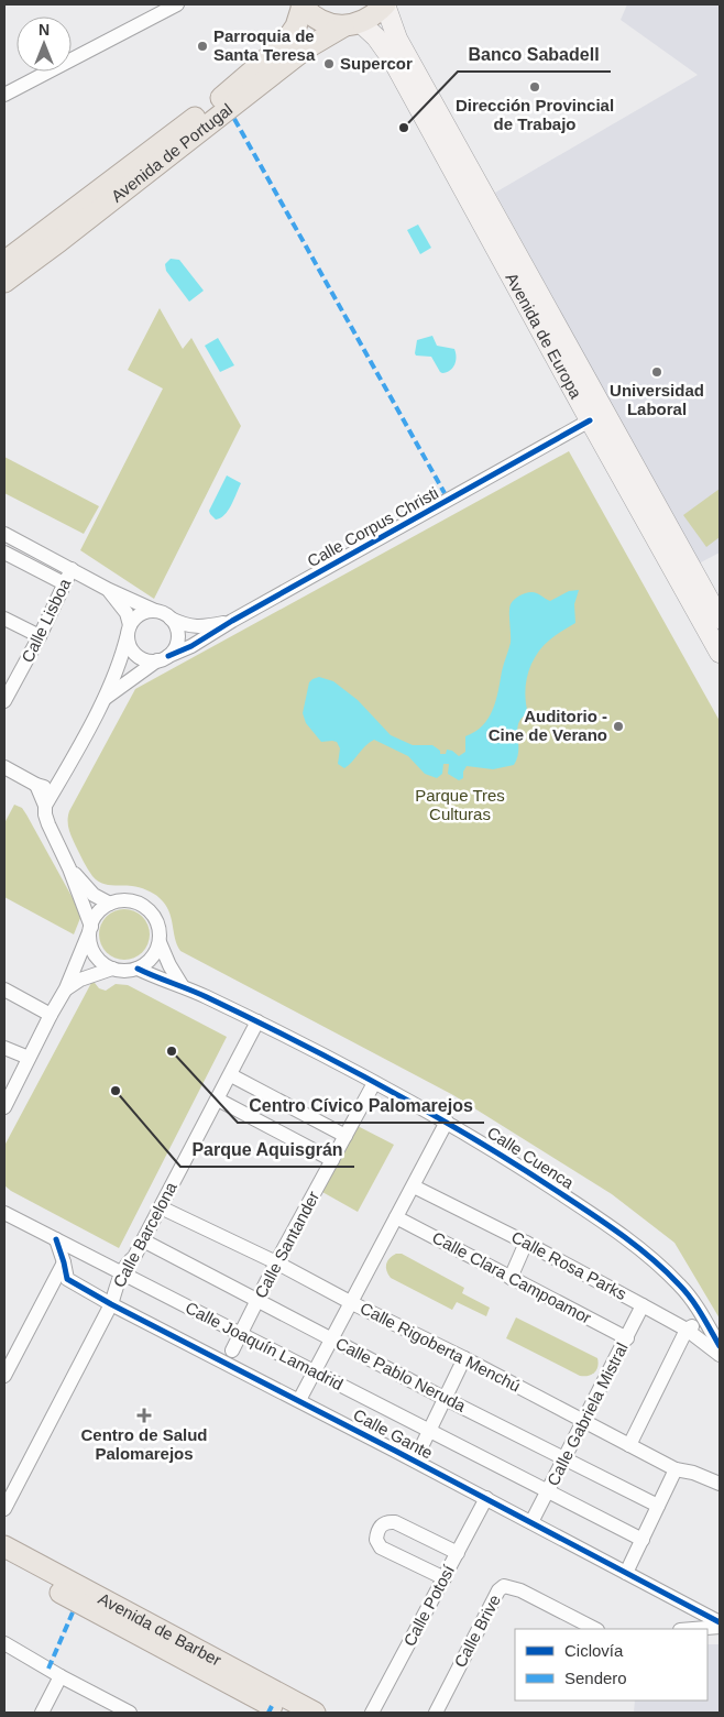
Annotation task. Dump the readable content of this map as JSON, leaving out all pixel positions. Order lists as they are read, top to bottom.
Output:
{
  "streets": {
    "main road": ["Avenida de Portugal", "Avenida de Europa", "Avenida de Barber"],
    "street": [
      "Calle Corpus Christi",
      "Calle Lisboa",
      "Calle Cuenca",
      "Calle Barcelona",
      "Calle Santander",
      "Calle Rosa Parks",
      "Calle Clara Campoamor",
      "Calle Joaquín Lamadrid",
      "Calle Rigoberta Menchú",
      "Calle Pablo Neruda",
      "Calle Gabriela Mistral",
      "Calle Gante",
      "Calle Potosí",
      "Calle Brive"
    ]
  },
  "crossings": [
    ["Avenida de Portugal", "Avenida de Europa"],
    ["Avenida de Europa", "Calle Corpus Christi"],
    ["Calle Cuenca", "Calle Barcelona"],
    ["Calle Cuenca", "Calle Santander"],
    ["Calle Barcelona", "Calle Joaquín Lamadrid"],
    ["Calle Barcelona", "Calle Rigoberta Menchú"],
    ["Calle Barcelona", "Calle Pablo Neruda"],
    ["Calle Barcelona", "Calle Gante"],
    ["Calle Santander", "Calle Joaquín Lamadrid"],
    ["Calle Santander", "Calle Rigoberta Menchú"],
    ["Calle Santander", "Calle Pablo Neruda"],
    ["Calle Rosa Parks", "Calle Gabriela Mistral"],
    ["Calle Clara Campoamor", "Calle Gabriela Mistral"],
    ["Calle Joaquín Lamadrid", "Calle Gabriela Mistral"],
    ["Calle Joaquín Lamadrid", "Calle Gante"],
    ["Calle Rigoberta Menchú", "Calle Gabriela Mistral"],
    ["Calle Pablo Neruda", "Calle Gabriela Mistral"],
    ["Calle Gabriela Mistral", "Calle Gante"],
    ["Calle Gante", "Calle Potosí"]
  ],
  "parks": ["Parque Tres Culturas"],
  "places": {
    "other": [
      "Parroquia de Santa Teresa",
      "Supercor",
      "Dirección Provincial de Trabajo",
      "Banco Sabadell",
      "Universidad Laboral",
      "Auditorio - Cine de Verano",
      "Centro Cívico Palomarejos",
      "Parque Aquisgrán"
    ],
    "health": ["Centro de Salud Palomarejos"]
  },
  "legend": ["Ciclovía", "Sendero"],
  "north": "top"
}
